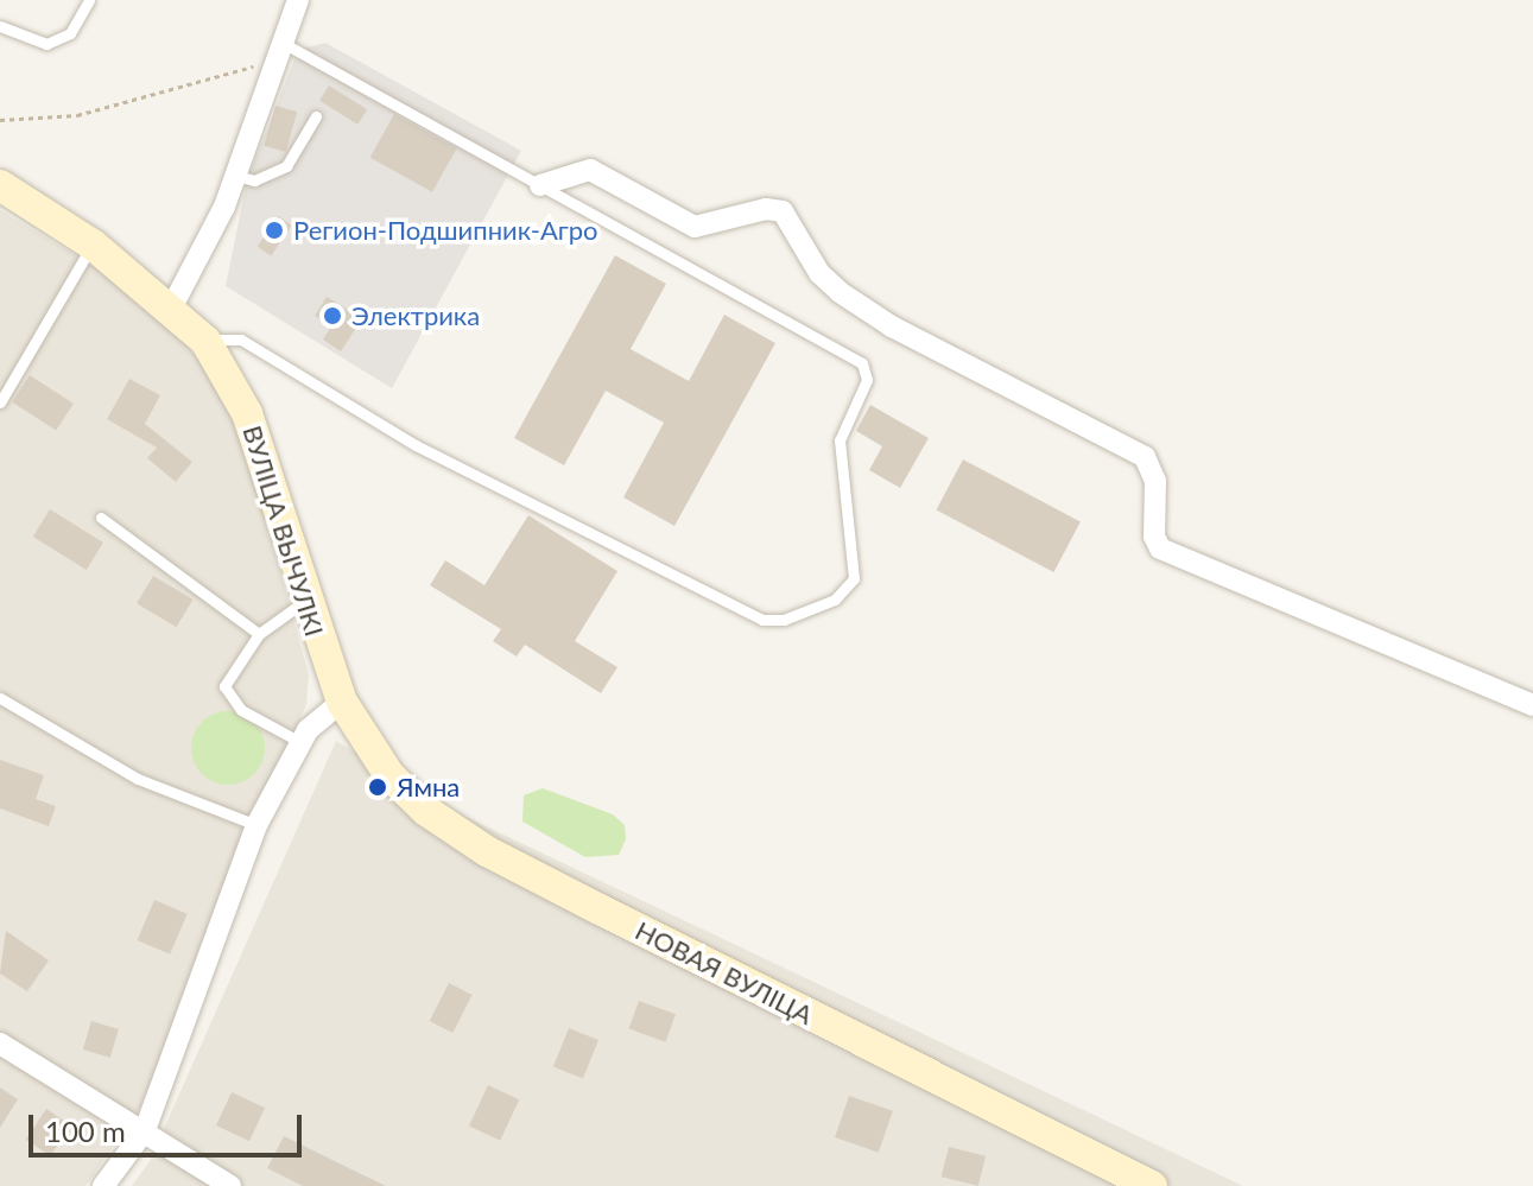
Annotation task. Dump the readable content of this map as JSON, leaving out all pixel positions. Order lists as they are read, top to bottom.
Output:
{
  "streets": {
    "street": ["ВУЛІЦА ВЫЧУЛКІ", "НОВАЯ ВУЛІЦА"]
  },
  "crossings": [
    ["ВУЛІЦА ВЫЧУЛКІ", "НОВАЯ ВУЛІЦА"]
  ],
  "places": ["Регион-Подшипник-Агро", "Электрика", "Ямна"],
  "scale_bar": "100 m"
}
